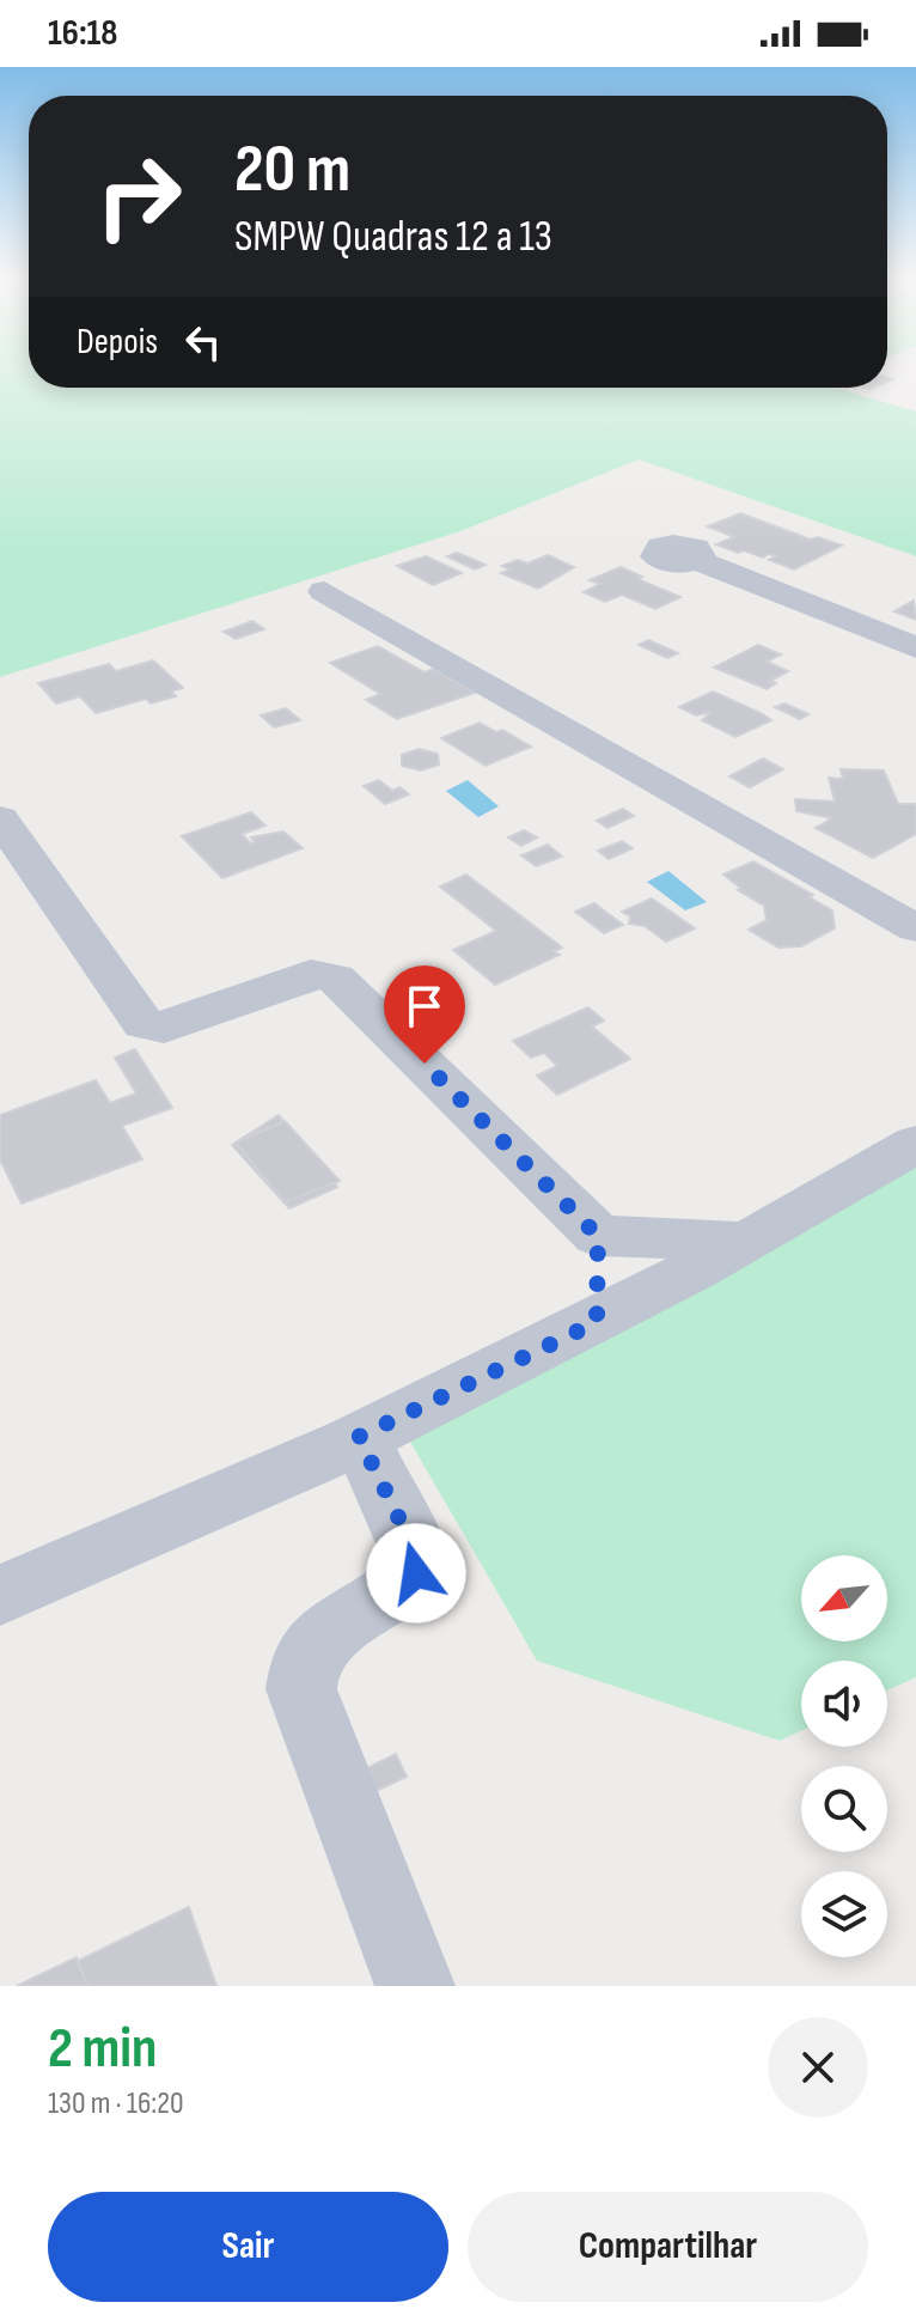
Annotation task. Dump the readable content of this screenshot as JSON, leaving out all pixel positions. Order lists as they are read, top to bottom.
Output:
{
  "north": "bottom left",
  "page": {
    "status": "16:18",
    "turn": ["20 m", "SMPW Quadras 12 a 13"],
    "then": "Depois",
    "heading": ["2 min", "130 m · 16:20"],
    "buttons": ["Sair", "Compartilhar"]
  }
}
